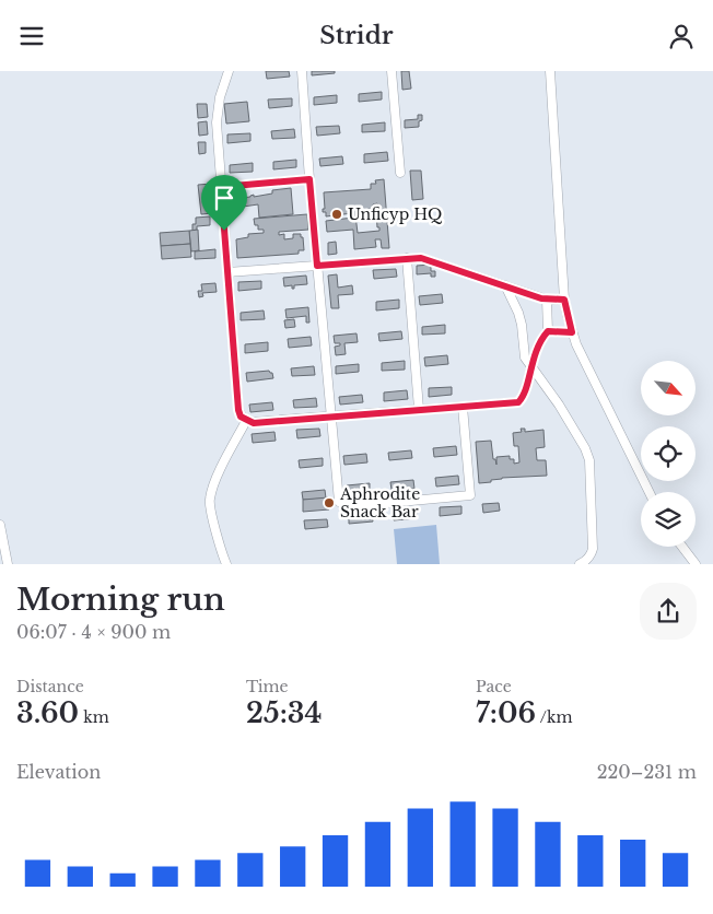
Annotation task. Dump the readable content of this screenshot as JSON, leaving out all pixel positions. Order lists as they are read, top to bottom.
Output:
{
  "places": ["Unficyp HQ", "Aphrodite Snack Bar"],
  "north": "bottom right",
  "page": {
    "header": "Stridr",
    "heading": ["Morning run", "06:07 · 4 × 900 m"],
    "stats": [
      ["Distance", "3.60 km"],
      ["Time", "25:34"],
      ["Pace", "7:06 /km"]
    ],
    "chart": ["Elevation", "220–231 m"]
  }
}
